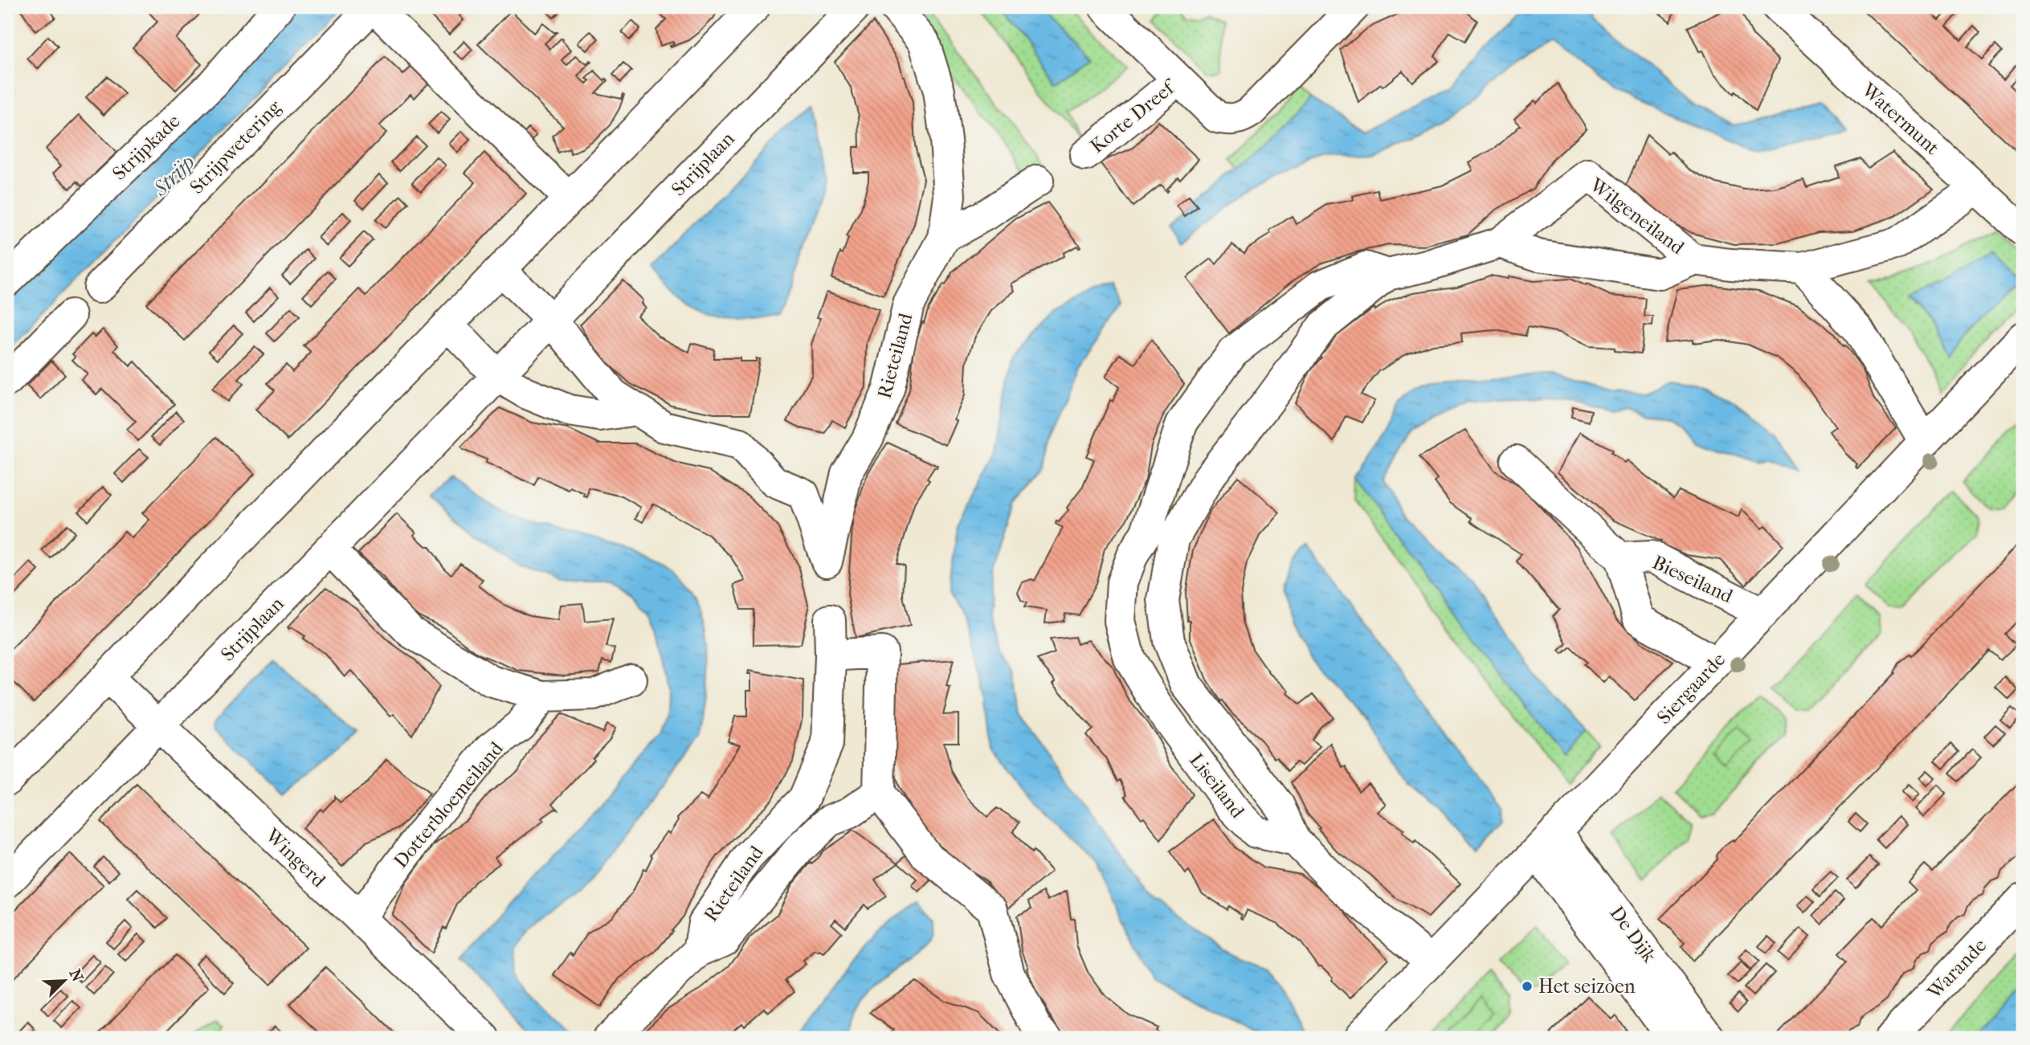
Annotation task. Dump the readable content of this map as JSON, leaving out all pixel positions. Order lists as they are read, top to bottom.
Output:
{
  "streets": {
    "street": [
      "Korte Dreef",
      "Watermunt",
      "Strijpkade",
      "Strijpwetering",
      "Strijplaan",
      "Wilgeneiland",
      "Rieteiland",
      "Bieseiland",
      "Siergaarde",
      "Liseiland",
      "Dotterbloemeiland",
      "Wingerd",
      "De Dijk",
      "Warande"
    ]
  },
  "crossings": [
    ["Watermunt", "Wilgeneiland"],
    ["Strijplaan", "Wingerd"],
    ["Wilgeneiland", "Liseiland"],
    ["Bieseiland", "Siergaarde"],
    ["Siergaarde", "Liseiland"],
    ["Siergaarde", "De Dijk"],
    ["Dotterbloemeiland", "Wingerd"]
  ],
  "water": ["Strijp"],
  "places": ["Het seizoen"],
  "north": "top right"
}
